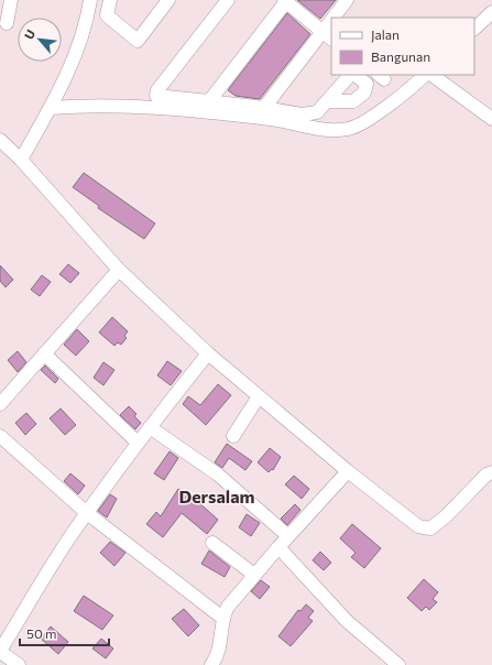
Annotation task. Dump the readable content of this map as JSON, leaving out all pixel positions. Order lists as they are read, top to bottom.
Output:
{
  "districts": ["Dersalam"],
  "legend": ["Jalan", "Bangunan"],
  "scale_bar": "50 m",
  "north": "top left"
}
